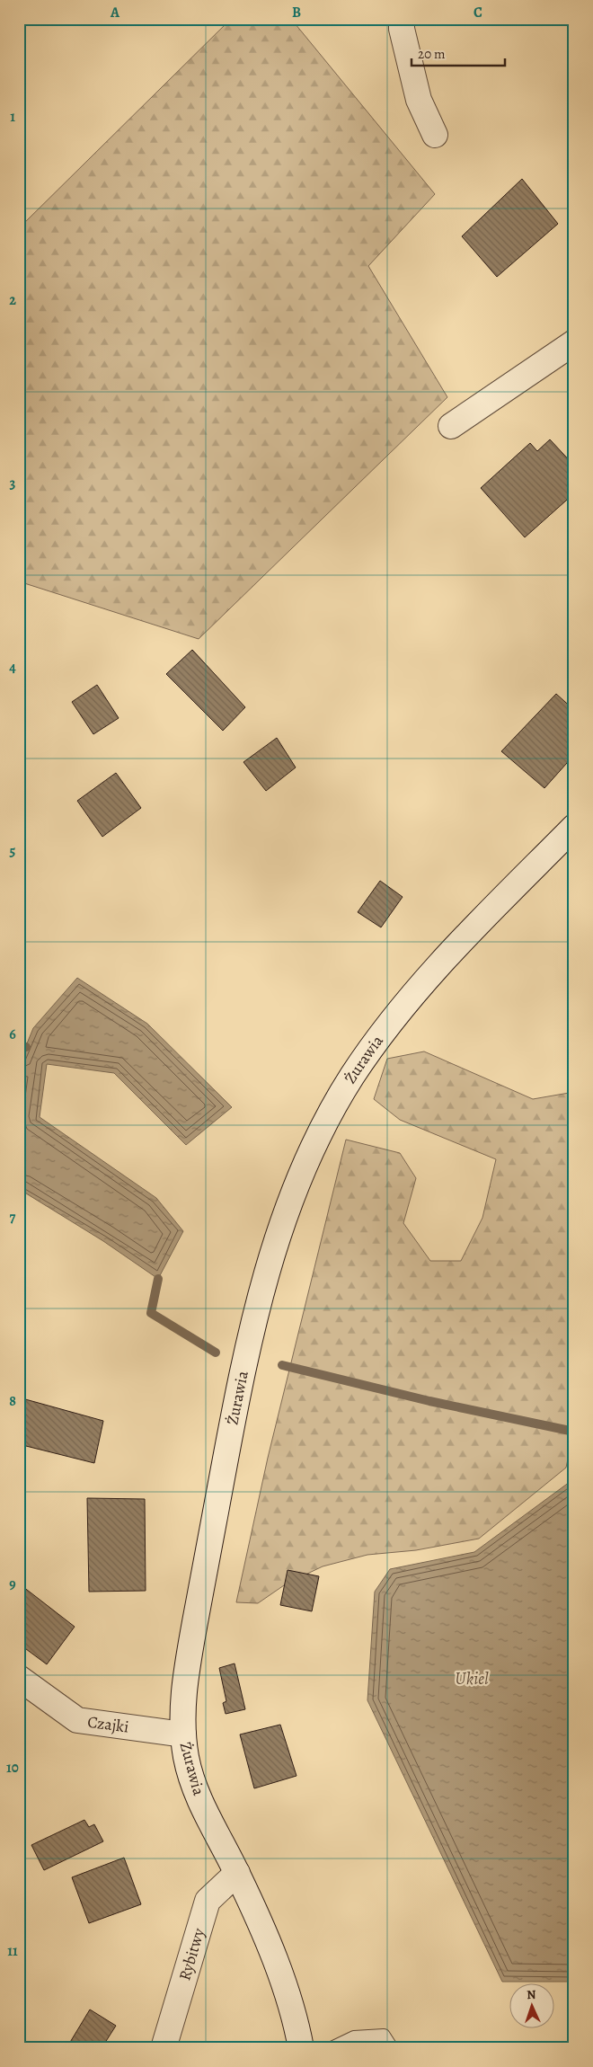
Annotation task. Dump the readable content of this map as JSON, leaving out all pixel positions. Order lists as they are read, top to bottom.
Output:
{
  "streets": {
    "street": ["Żurawia", "Czajki", "Rybitwy"]
  },
  "crossings": [
    ["Żurawia", "Czajki"],
    ["Żurawia", "Rybitwy"]
  ],
  "water": ["Ukiel"],
  "scale_bar": "20 m",
  "north": "top",
  "grid": {
    "columns": ["A", "B", "C"],
    "rows": [
      "1",
      "2",
      "3",
      "4",
      "5",
      "6",
      "7",
      "8",
      "9",
      "10",
      "11"
    ]
  }
}
